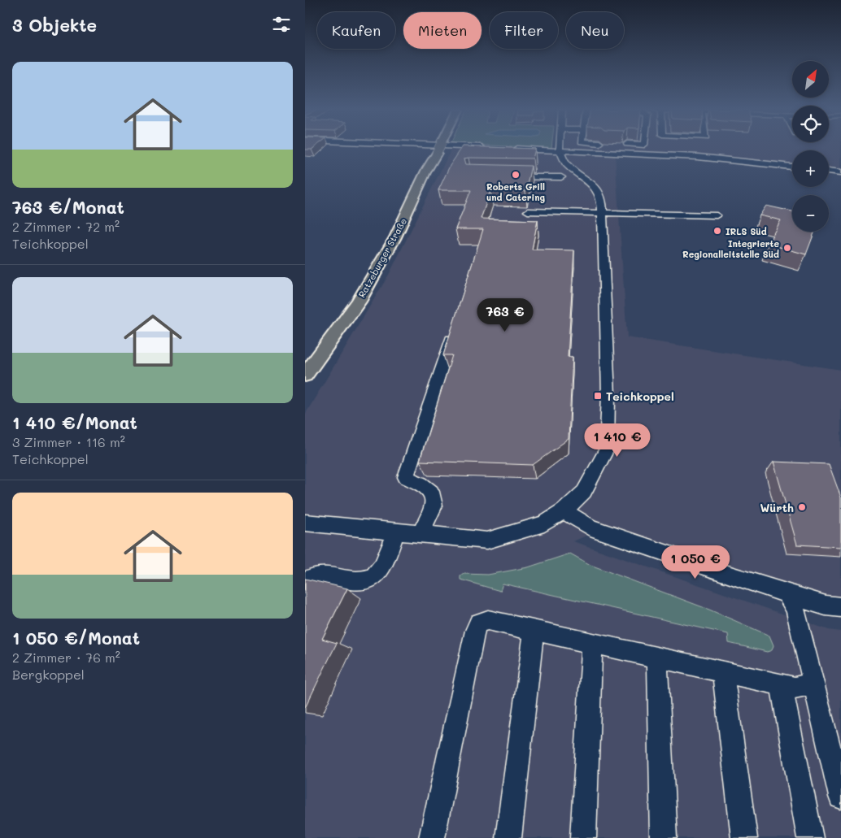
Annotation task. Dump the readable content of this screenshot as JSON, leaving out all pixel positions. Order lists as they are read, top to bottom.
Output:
{
  "streets": {
    "main road": ["Ratzeburger Straße"]
  },
  "places": {
    "other": [
      "Roberts Grill und Catering",
      "IRLS Süd",
      "Integrierte Regionalleitstelle Süd",
      "Würth"
    ],
    "transit": ["Teichkoppel"]
  },
  "north": "top right",
  "page": {
    "heading": "3 Objekte",
    "chip": [
      "Kaufen",
      "Mieten",
      "Filter",
      "Neu"
    ],
    "list": [
      {
        "name": "763 €/Monat",
        "note": "2 Zimmer · 72 m² · Teichkoppel"
      },
      {
        "name": "1 410 €/Monat",
        "note": "3 Zimmer · 116 m² · Teichkoppel"
      },
      {
        "name": "1 050 €/Monat",
        "note": "2 Zimmer · 76 m² · Bergkoppel"
      }
    ],
    "map_buttons": ["+", "−"],
    "price": ["763 €", "1 410 €", "1 050 €"]
  }
}
